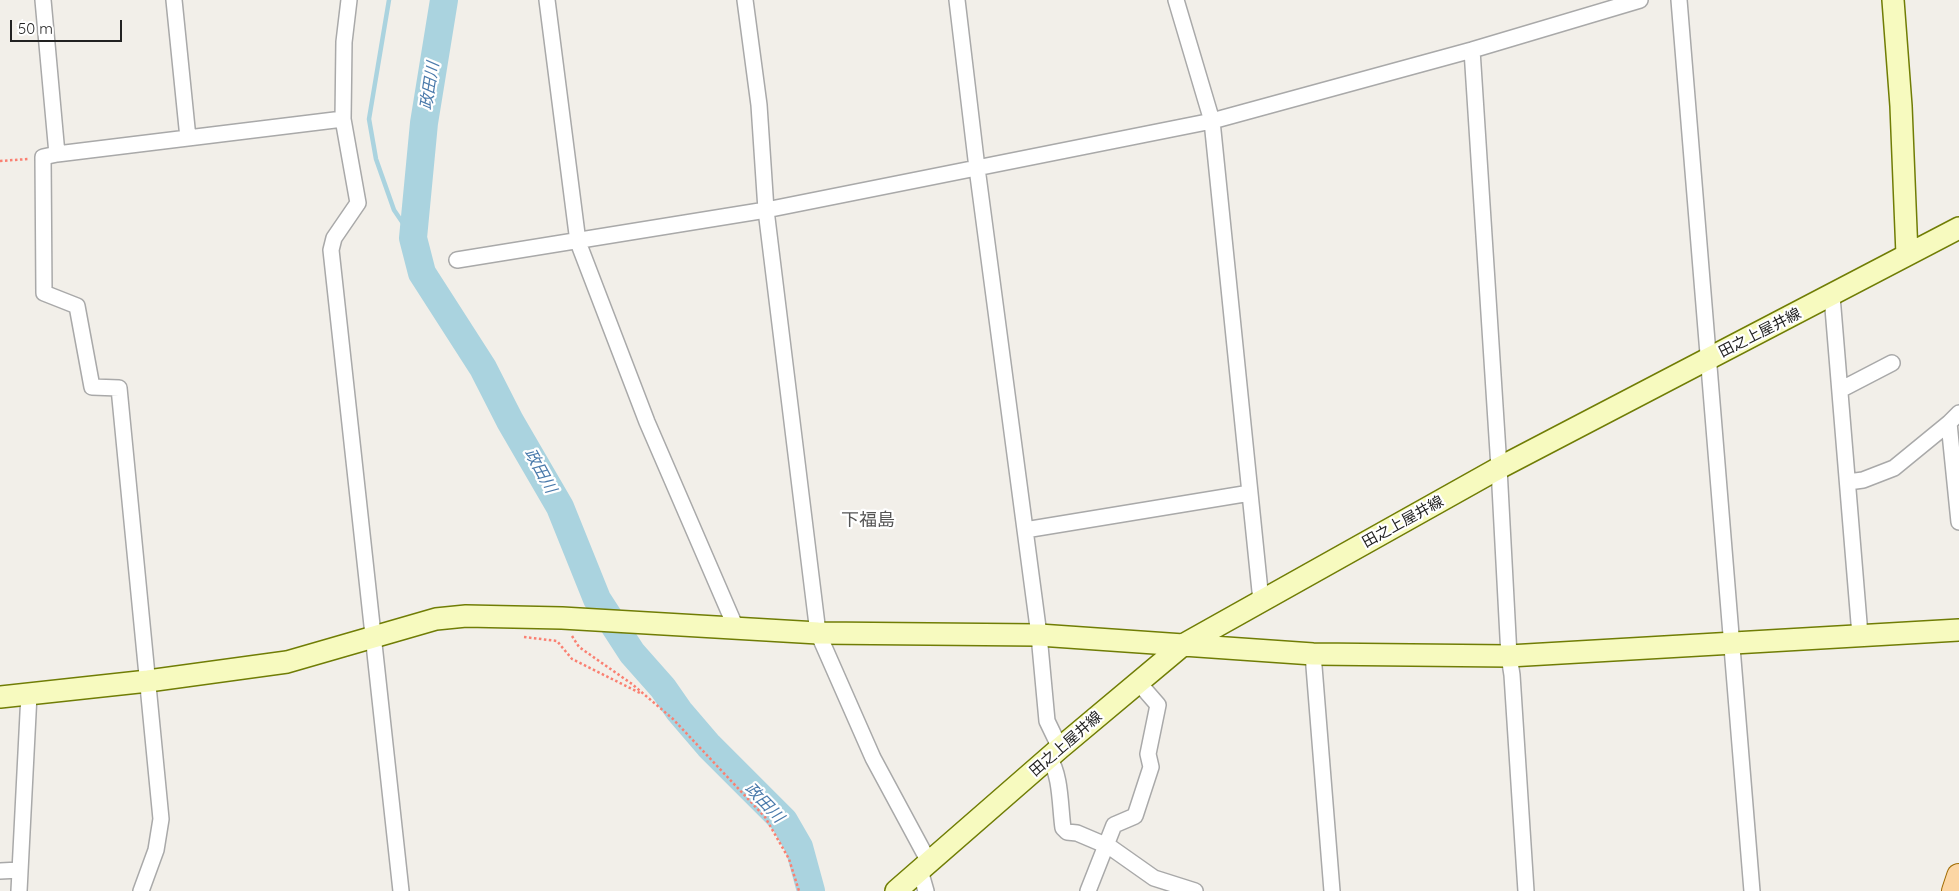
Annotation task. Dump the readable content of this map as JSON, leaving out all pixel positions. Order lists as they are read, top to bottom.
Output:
{
  "streets": {
    "street": ["田之上屋井線"]
  },
  "districts": ["下福島"],
  "water": ["政田川"],
  "scale_bar": "50 m"
}
